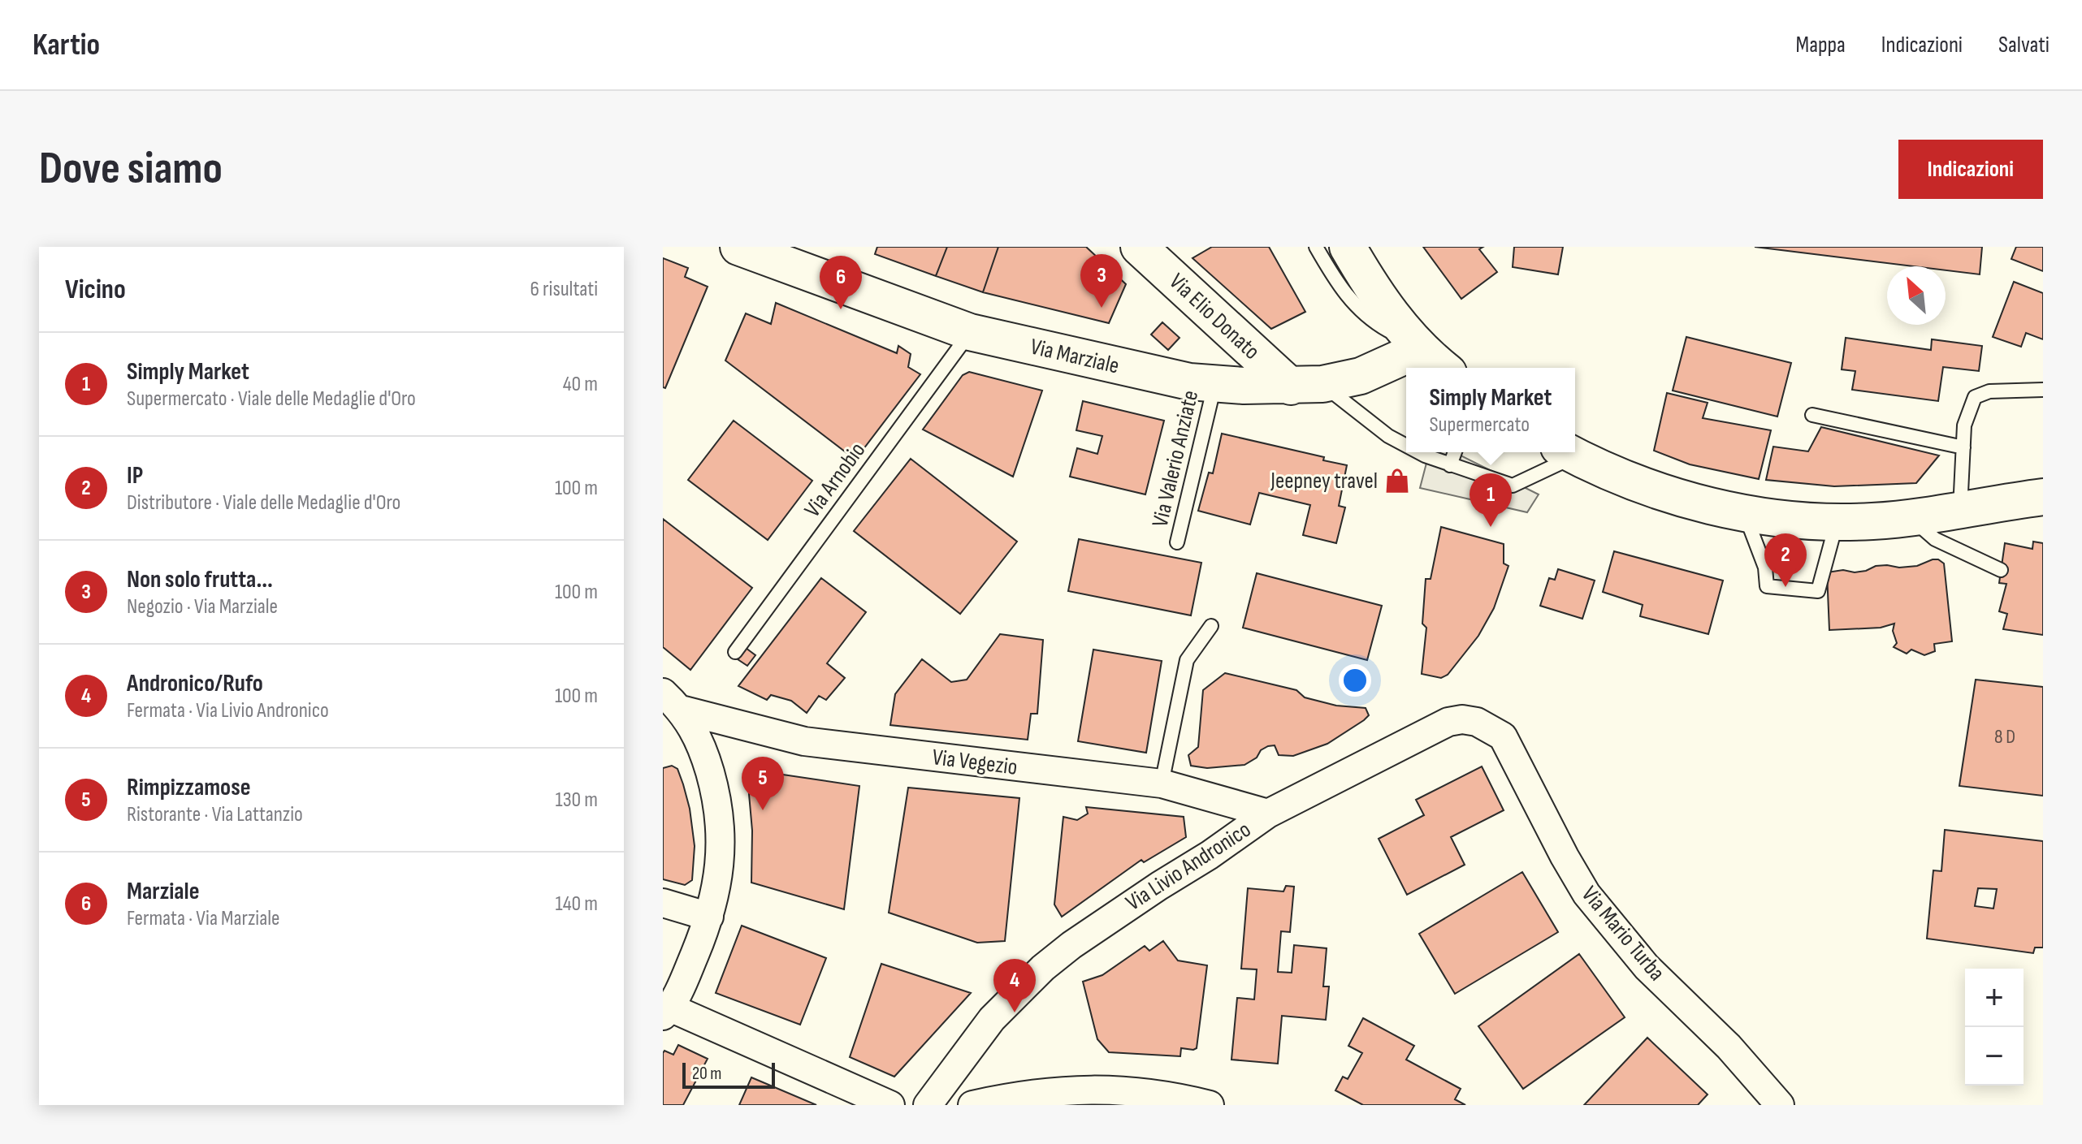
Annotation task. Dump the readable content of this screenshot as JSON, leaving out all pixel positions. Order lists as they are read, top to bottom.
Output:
{
  "streets": {
    "street": [
      "Via Elio Donato",
      "Via Marziale",
      "Via Vegezio",
      "Via Livio Andronico",
      "Via Mario Turba"
    ],
    "lane": ["Via Valerio Anziate", "Via Arnobio"]
  },
  "crossings": [
    ["Via Elio Donato", "Via Marziale"],
    ["Via Marziale", "Via Valerio Anziate"],
    ["Via Marziale", "Via Arnobio"],
    ["Via Vegezio", "Via Livio Andronico"],
    ["Via Livio Andronico", "Via Mario Turba"]
  ],
  "places": {
    "shop": ["Jeepney travel"]
  },
  "house_numbers": ["8 D"],
  "scale_bar": "20 m",
  "north": "top left",
  "page": {
    "header": "Kartio",
    "nav": ["Mappa", "Indicazioni", "Salvati"],
    "buttons": "Indicazioni",
    "title": "Dove siamo",
    "heading": ["Vicino", "6 risultati"],
    "pins": [
      "3",
      "6",
      "1",
      "2",
      "5",
      "4"
    ],
    "list": [
      {
        "mark": "1",
        "name": "Simply Market",
        "note": "Supermercato · Viale delle Medaglie d'Oro",
        "value": "40 m"
      },
      {
        "mark": "2",
        "name": "IP",
        "note": "Distributore · Viale delle Medaglie d'Oro",
        "value": "100 m"
      },
      {
        "mark": "3",
        "name": "Non solo frutta...",
        "note": "Negozio · Via Marziale",
        "value": "100 m"
      },
      {
        "mark": "4",
        "name": "Andronico/Rufo",
        "note": "Fermata · Via Livio Andronico",
        "value": "100 m"
      },
      {
        "mark": "5",
        "name": "Rimpizzamose",
        "note": "Ristorante · Via Lattanzio",
        "value": "130 m"
      },
      {
        "mark": "6",
        "name": "Marziale",
        "note": "Fermata · Via Marziale",
        "value": "140 m"
      }
    ],
    "popup": ["Simply Market", "Supermercato"],
    "map_buttons": ["+", "−"],
    "scale": "20 m"
  }
}
